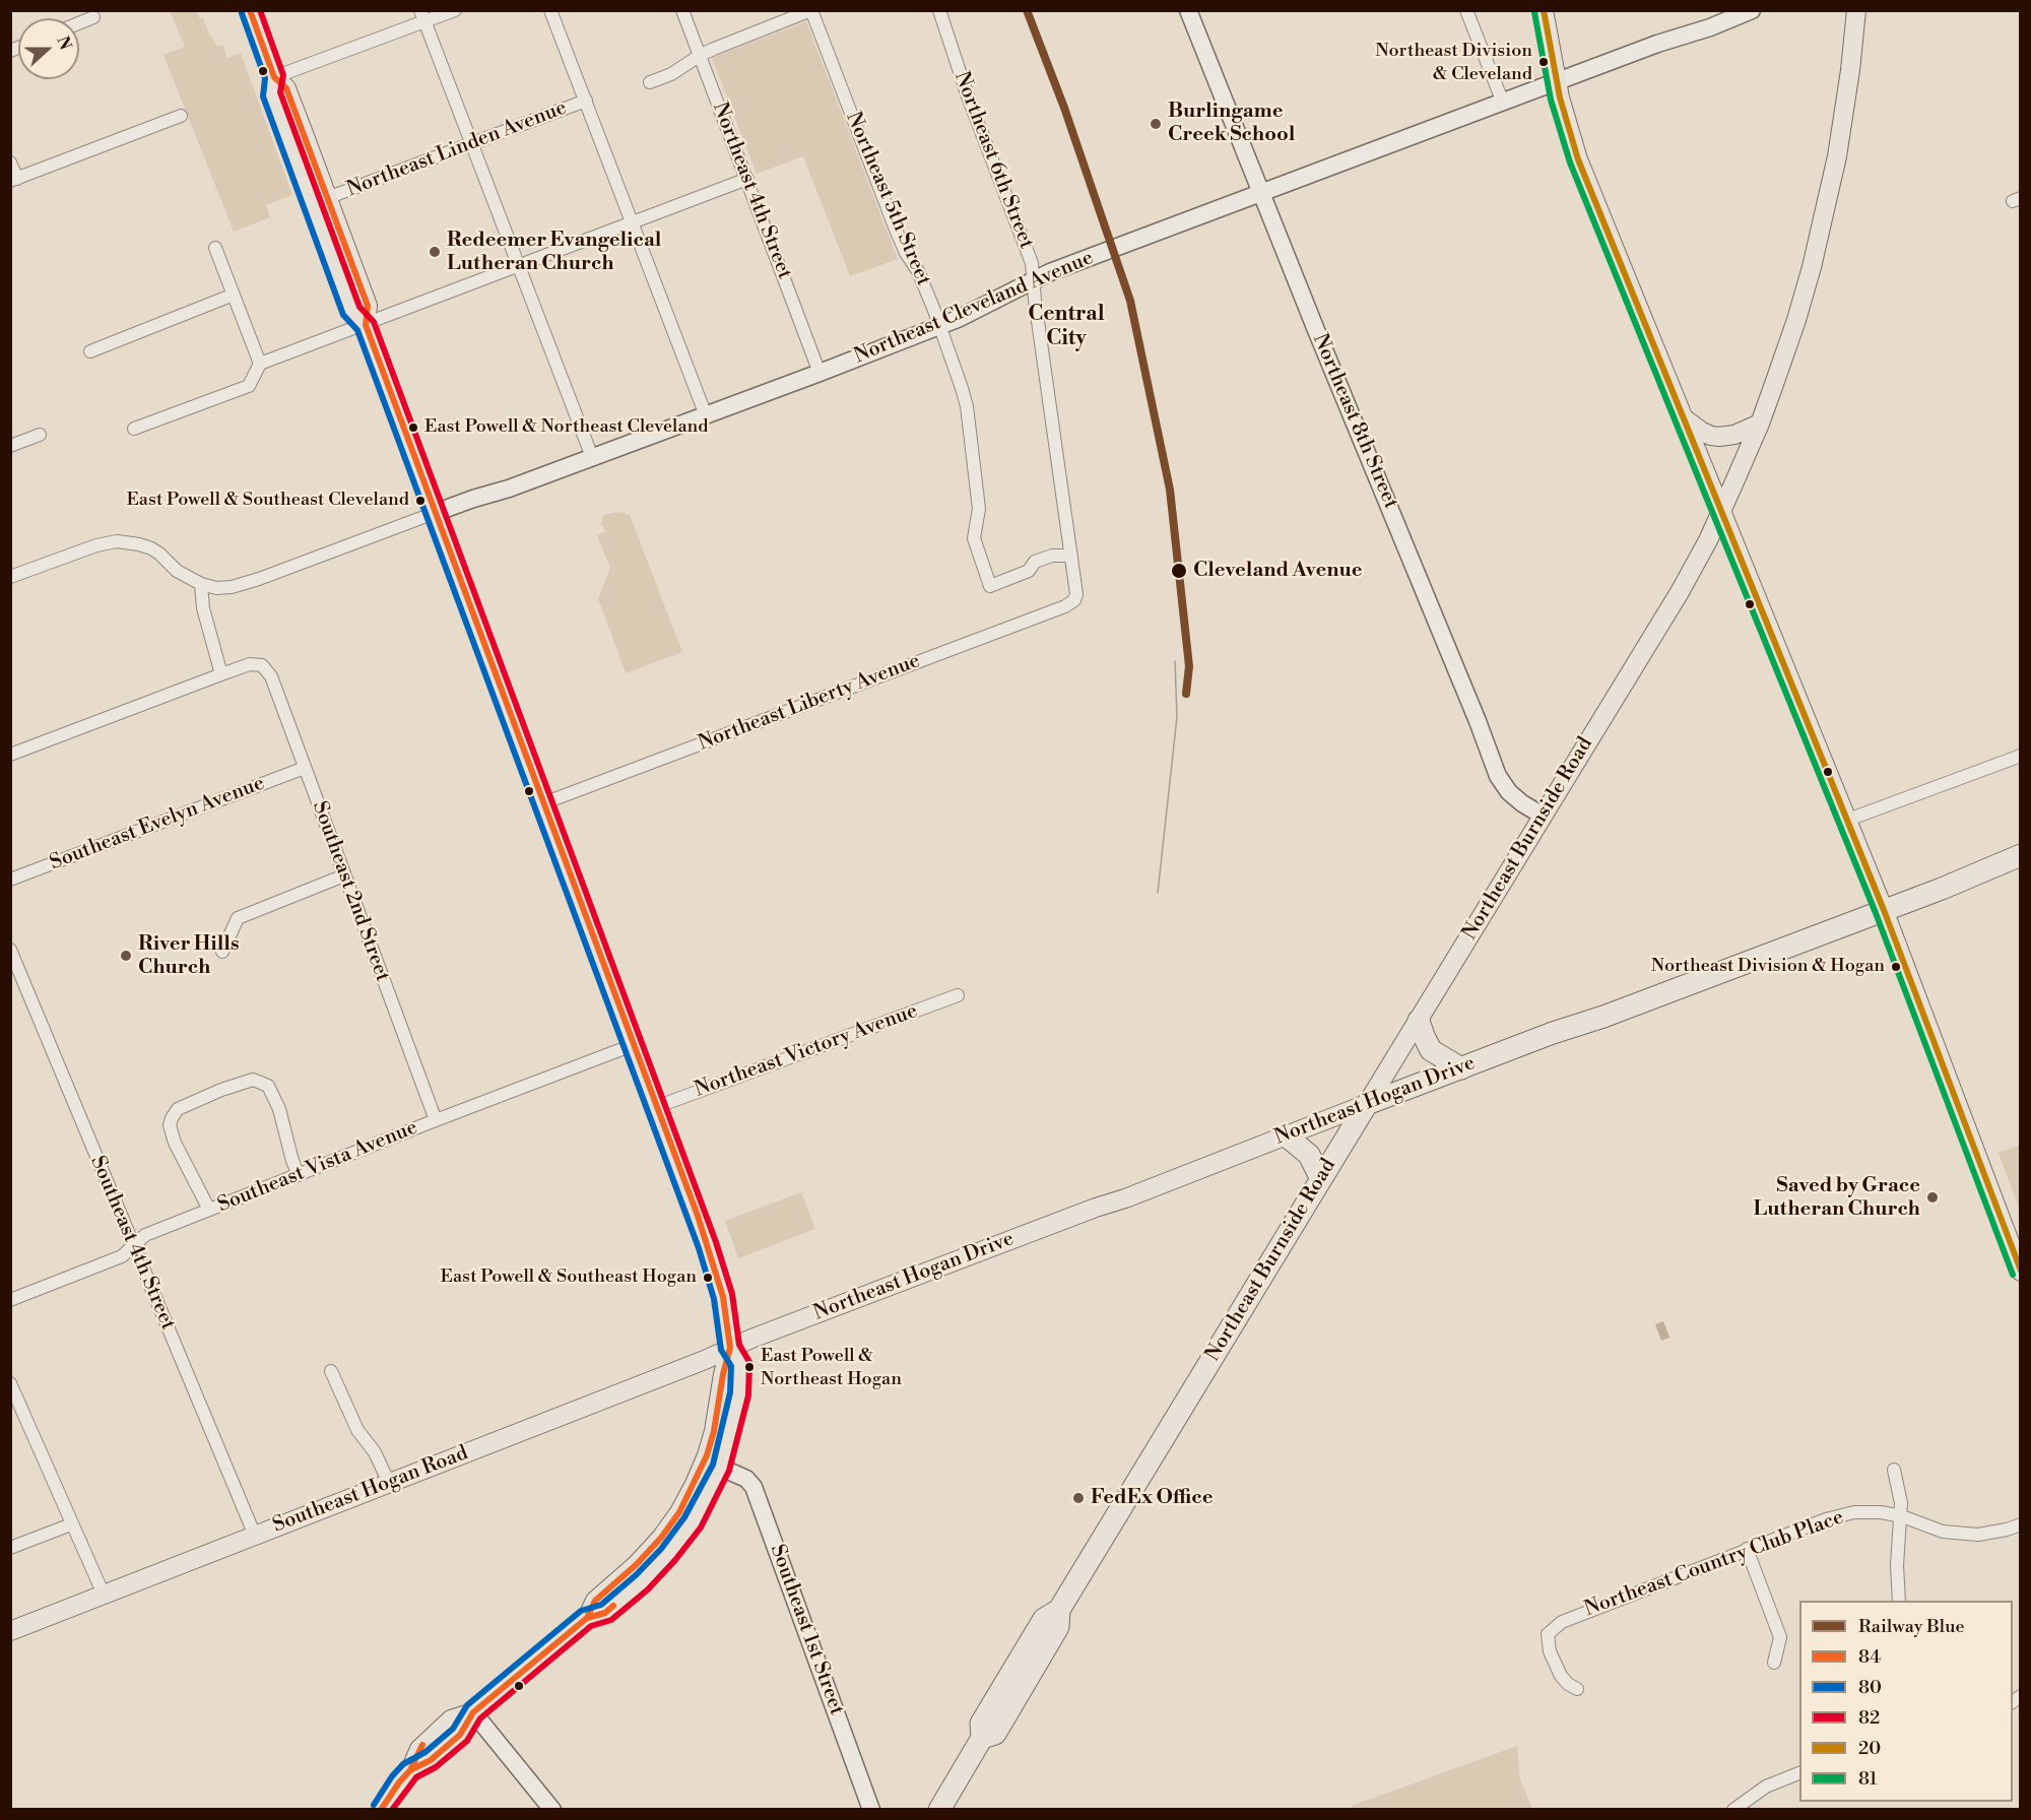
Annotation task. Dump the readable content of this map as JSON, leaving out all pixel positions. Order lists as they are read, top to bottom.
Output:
{
  "streets": {
    "highway": ["Northeast Burnside Road", "Northeast Hogan Drive"],
    "main road": [
      "Northeast Cleveland Avenue",
      "Northeast 8th Street",
      "Southeast Hogan Road",
      "Southeast 1st Street"
    ],
    "street": [
      "Northeast Linden Avenue",
      "Northeast 6th Street",
      "Northeast 4th Street",
      "Northeast 5th Street",
      "Northeast Liberty Avenue",
      "Southeast Evelyn Avenue",
      "Southeast 2nd Street",
      "Northeast Victory Avenue",
      "Southeast Vista Avenue",
      "Southeast 4th Street",
      "Northeast Country Club Place"
    ]
  },
  "crossings": [
    ["Northeast 6th Street", "Northeast 5th Street"],
    ["Northeast 6th Street", "Northeast Cleveland Avenue"],
    ["Northeast 6th Street", "Northeast Liberty Avenue"],
    ["Northeast 4th Street", "Northeast Cleveland Avenue"],
    ["Northeast 5th Street", "Northeast Cleveland Avenue"],
    ["Northeast Cleveland Avenue", "Northeast 8th Street"],
    ["Northeast 8th Street", "Northeast Burnside Road"],
    ["Southeast Evelyn Avenue", "Southeast 2nd Street"],
    ["Northeast Burnside Road", "Northeast Hogan Drive"],
    ["Southeast 2nd Street", "Southeast Vista Avenue"],
    ["Northeast Hogan Drive", "Southeast Hogan Road"],
    ["Southeast Vista Avenue", "Southeast 4th Street"],
    ["Southeast 4th Street", "Southeast Hogan Road"]
  ],
  "districts": ["Central City"],
  "places": [
    "Northeast Division & Cleveland",
    "Burlingame Creek School",
    "Redeemer Evangelical Lutheran Church",
    "East Powell & Northeast Cleveland",
    "East Powell & Southeast Cleveland",
    "Cleveland Avenue",
    "River Hills Church",
    "Northeast Division & Hogan",
    "Saved by Grace Lutheran Church",
    "East Powell & Southeast Hogan",
    "East Powell & Northeast Hogan",
    "FedEx Office"
  ],
  "lines": [
    "rail line Blue",
    "transit line 84",
    "transit line 82",
    "transit line 20",
    "transit line 81",
    "transit line 80"
  ],
  "legend": [
    "Railway Blue",
    "84",
    "80",
    "82",
    "20",
    "81"
  ],
  "north": "right"
}
